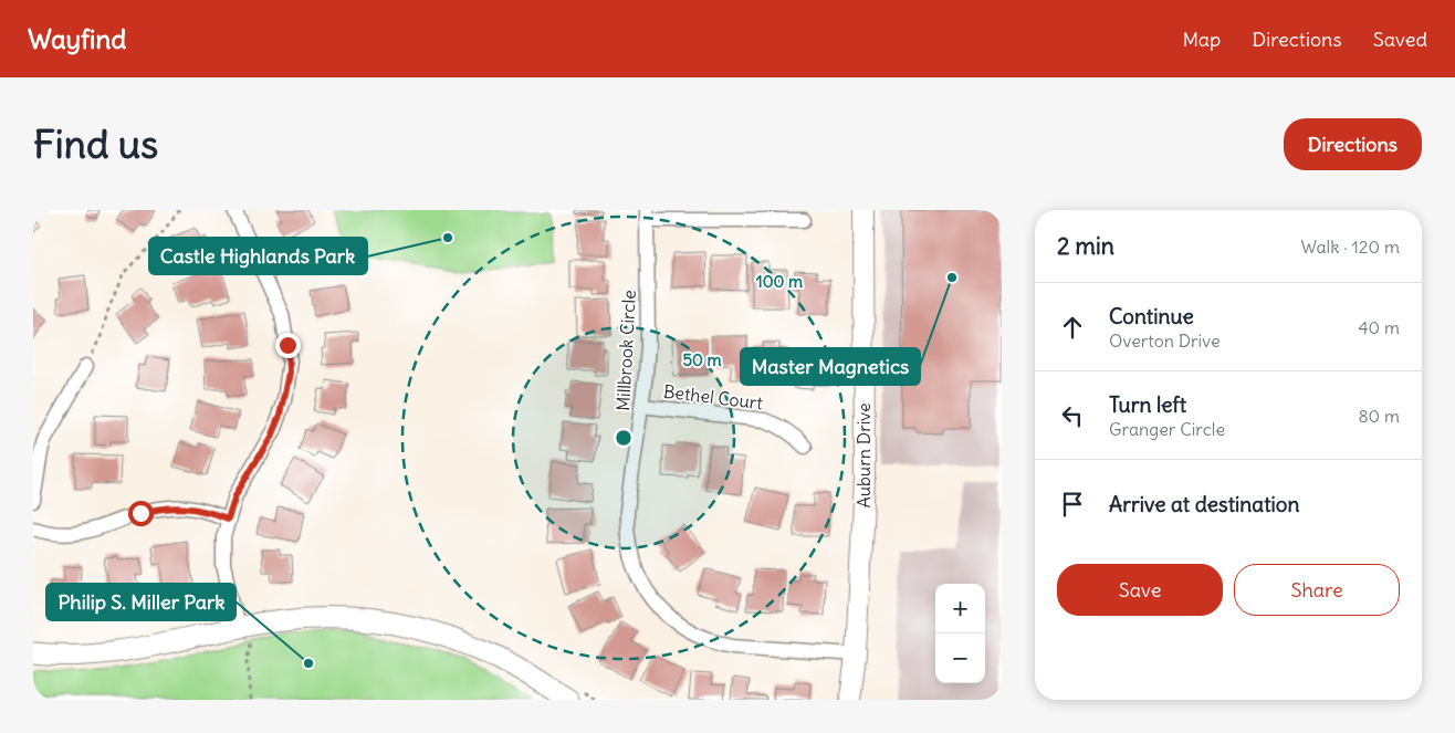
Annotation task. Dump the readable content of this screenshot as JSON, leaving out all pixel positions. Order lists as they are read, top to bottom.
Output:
{
  "streets": {
    "street": ["Millbrook Circle", "Bethel Court", "Auburn Drive"]
  },
  "crossings": [
    ["Millbrook Circle", "Bethel Court"],
    ["Millbrook Circle", "Auburn Drive"]
  ],
  "places": ["Castle Highlands Park", "Master Magnetics", "Philip S. Miller Park"],
  "page": {
    "header": "Wayfind",
    "nav": ["Map", "Directions", "Saved"],
    "buttons": [
      "Directions",
      ["Save", "Share"]
    ],
    "title": "Find us",
    "heading": ["2 min", "Walk · 120 m"],
    "list": [
      ["Continue", "Overton Drive", "40 m"],
      ["Turn left", "Granger Circle", "80 m"],
      "Arrive at destination"
    ],
    "map_buttons": ["+", "−"]
  },
  "rings": ["100 m", "50 m"]
}
